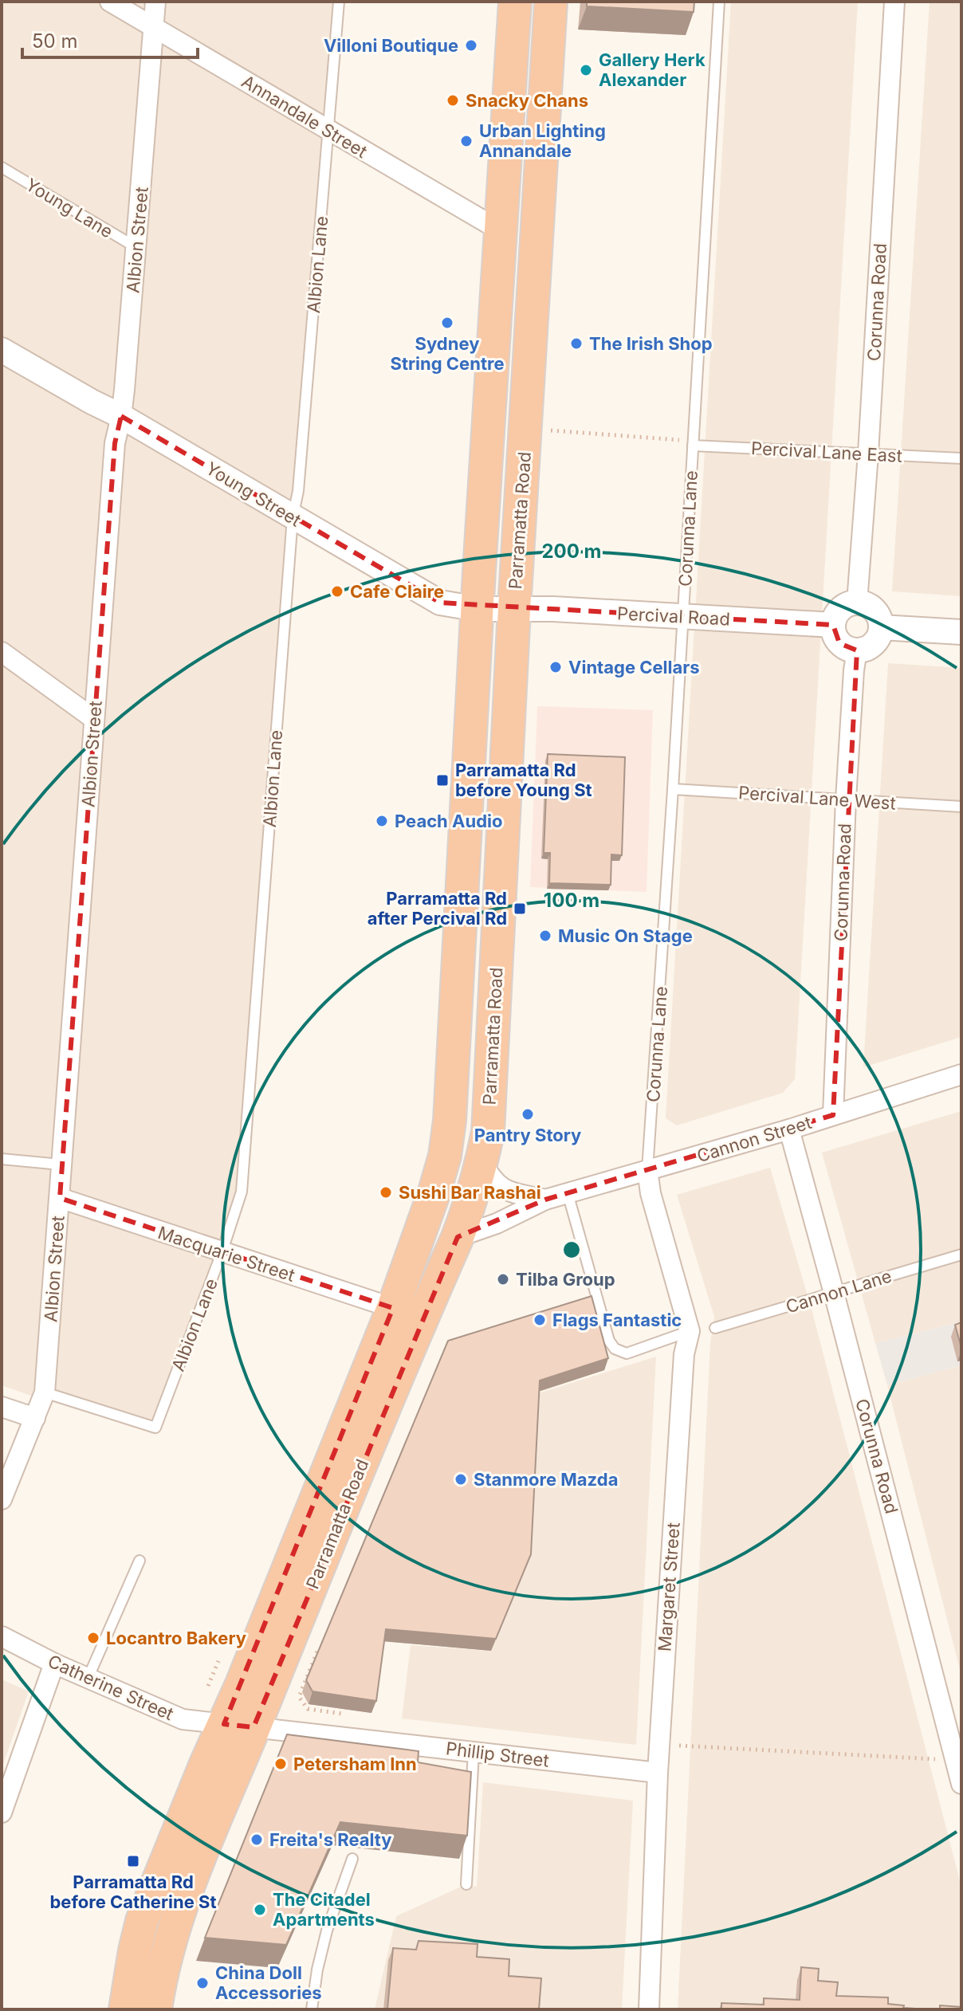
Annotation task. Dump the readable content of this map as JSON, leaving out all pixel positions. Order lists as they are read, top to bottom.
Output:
{
  "streets": {
    "highway": ["Parramatta Road"],
    "street": [
      "Annandale Street",
      "Albion Street",
      "Corunna Road",
      "Young Street",
      "Percival Road",
      "Cannon Street",
      "Macquarie Street",
      "Margaret Street",
      "Catherine Street",
      "Phillip Street"
    ],
    "lane": [
      "Young Lane",
      "Albion Lane",
      "Percival Lane East",
      "Corunna Lane",
      "Percival Lane West",
      "Cannon Lane"
    ]
  },
  "crossings": [
    ["Annandale Street", "Albion Street"],
    ["Annandale Street", "Albion Lane"],
    ["Annandale Street", "Parramatta Road"],
    ["Young Lane", "Albion Street"],
    ["Albion Street", "Albion Lane"],
    ["Albion Street", "Young Street"],
    ["Albion Street", "Macquarie Street"],
    ["Albion Lane", "Young Street"],
    ["Albion Lane", "Macquarie Street"],
    ["Corunna Road", "Percival Lane East"],
    ["Corunna Road", "Percival Road"],
    ["Corunna Road", "Percival Lane West"],
    ["Corunna Road", "Cannon Street"],
    ["Corunna Road", "Cannon Lane"],
    ["Percival Lane East", "Corunna Lane"],
    ["Young Street", "Parramatta Road"],
    ["Young Street", "Percival Road"],
    ["Parramatta Road", "Percival Road"],
    ["Parramatta Road", "Cannon Street"],
    ["Parramatta Road", "Macquarie Street"],
    ["Parramatta Road", "Catherine Street"],
    ["Parramatta Road", "Phillip Street"],
    ["Corunna Lane", "Percival Road"],
    ["Corunna Lane", "Percival Lane West"],
    ["Corunna Lane", "Cannon Street"],
    ["Corunna Lane", "Margaret Street"],
    ["Cannon Street", "Margaret Street"],
    ["Margaret Street", "Phillip Street"],
    ["Catherine Street", "Phillip Street"]
  ],
  "places": {
    "other": [
      "Villoni Boutique",
      "Gallery Herk Alexander",
      "Snacky Chans",
      "Urban Lighting Annandale",
      "Sydney String Centre",
      "The Irish Shop",
      "Cafe Claire",
      "Vintage Cellars",
      "Peach Audio",
      "Music On Stage",
      "Pantry Story",
      "Sushi Bar Rashai",
      "Tilba Group",
      "Flags Fantastic",
      "Stanmore Mazda",
      "Locantro Bakery",
      "Petersham Inn",
      "Freita's Realty",
      "The Citadel Apartments",
      "China Doll Accessories"
    ],
    "transit": ["Parramatta Rd before Young St", "Parramatta Rd after Percival Rd", "Parramatta Rd before Catherine St"]
  },
  "scale_bar": "50 m",
  "rings": ["200 m", "100 m"]
}
